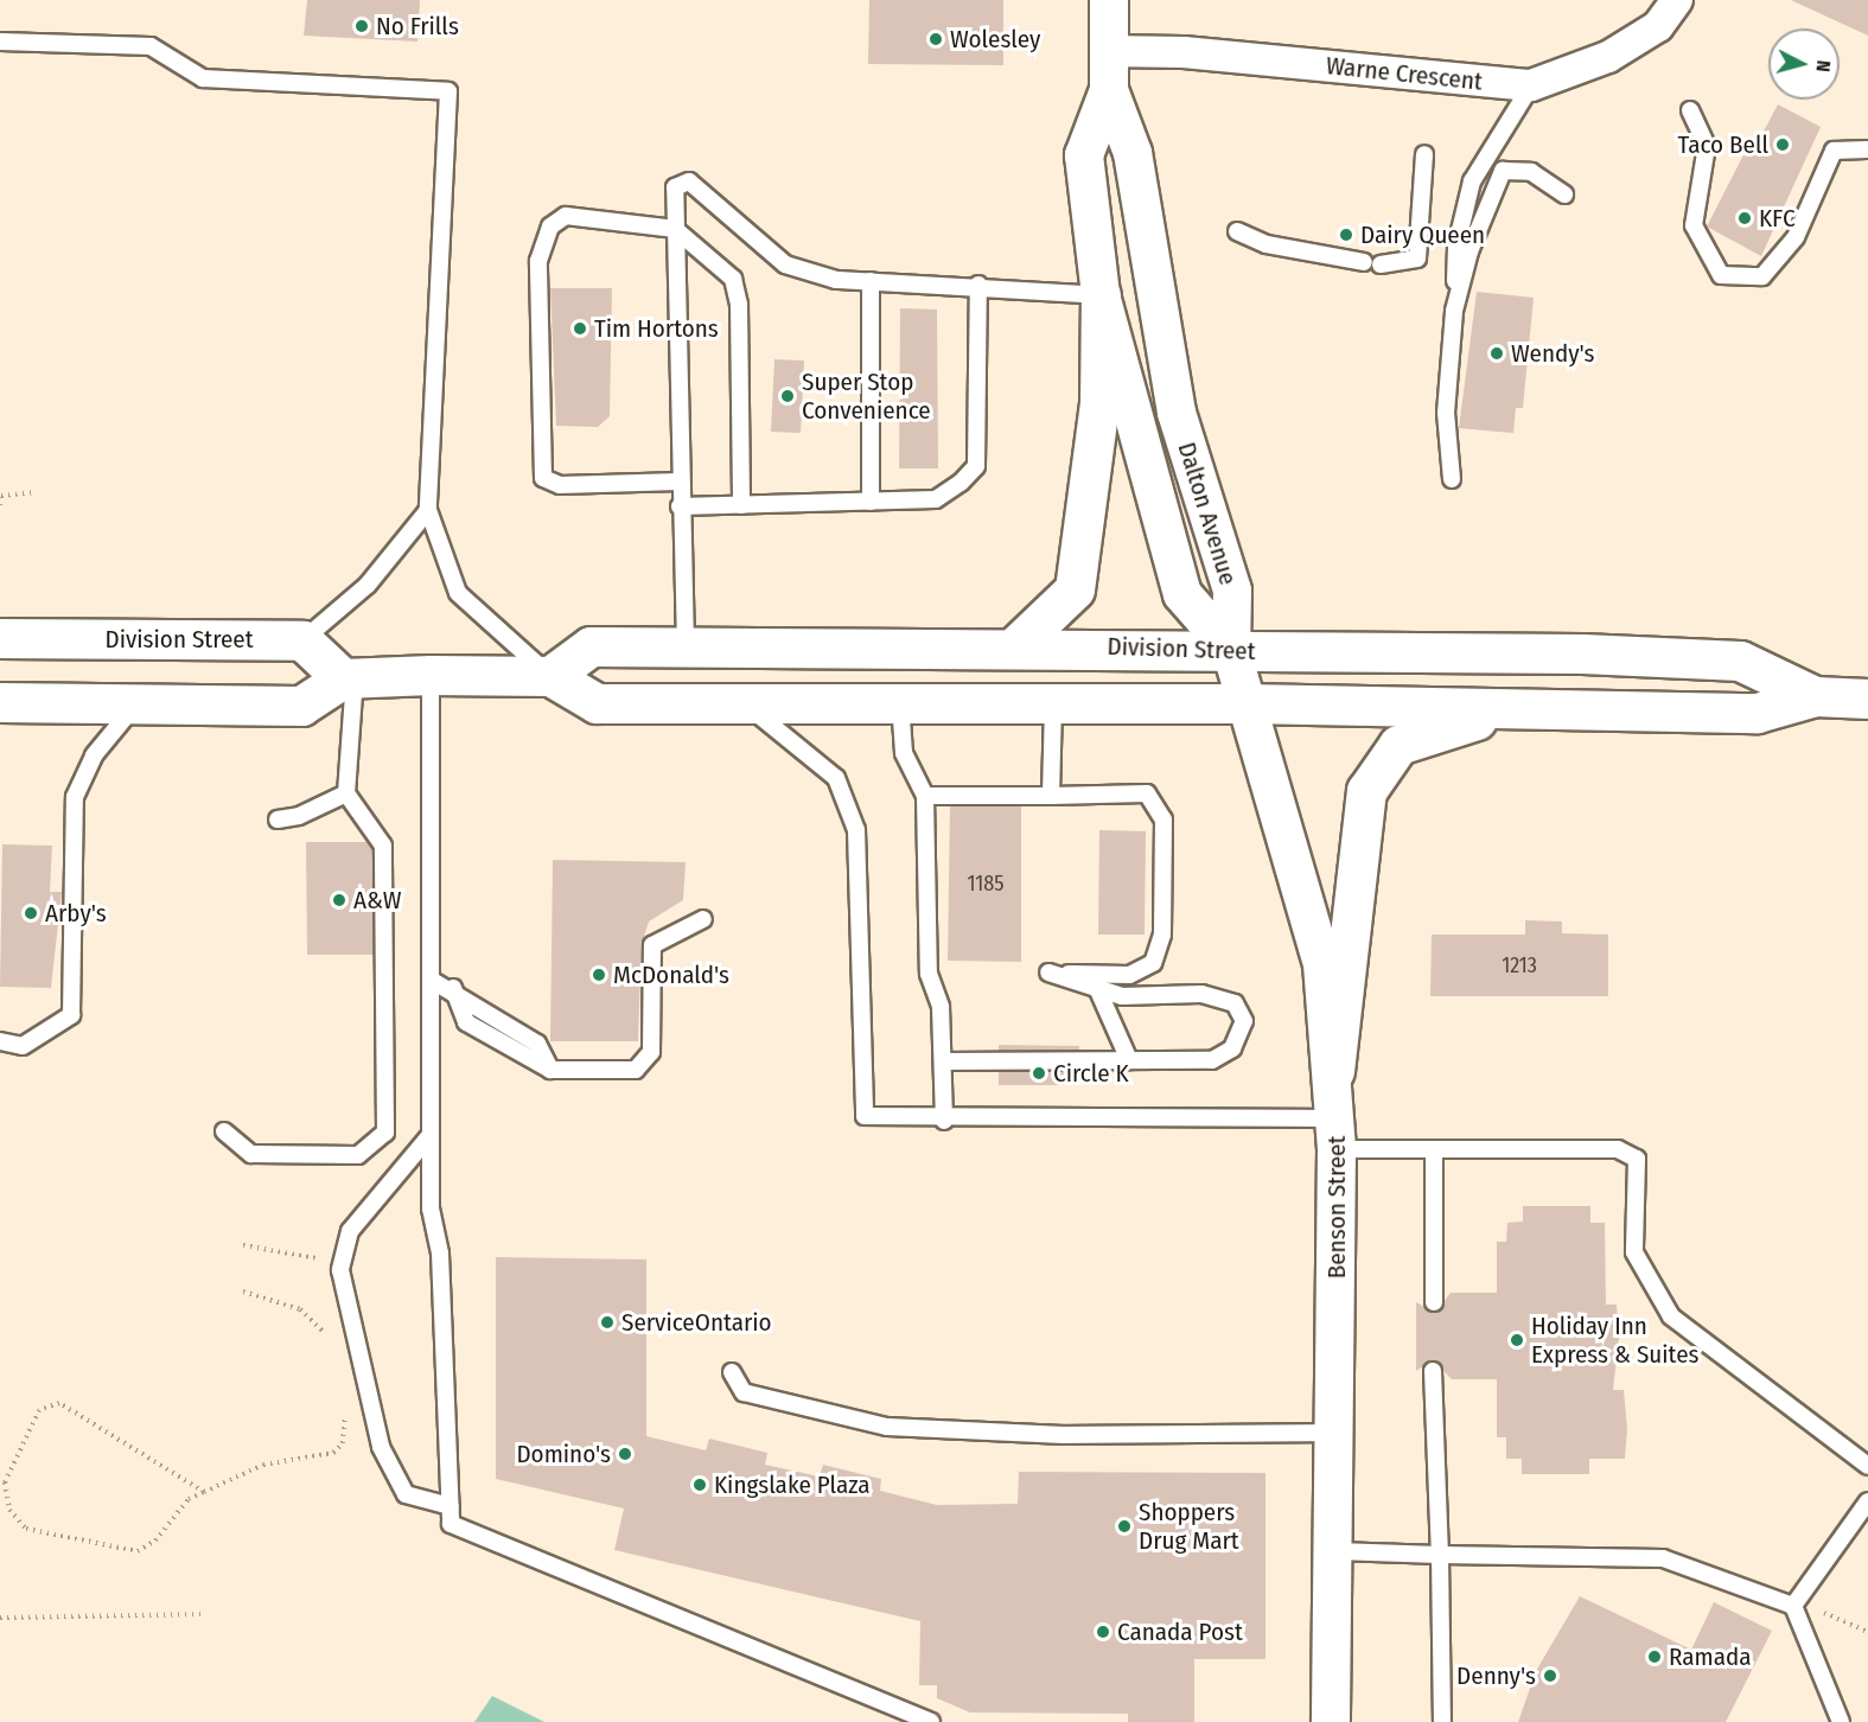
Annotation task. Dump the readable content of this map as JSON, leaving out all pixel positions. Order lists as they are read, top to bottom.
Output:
{
  "streets": {
    "main road": ["Division Street"],
    "street": ["Warne Crescent", "Dalton Avenue", "Benson Street"]
  },
  "crossings": [
    ["Warne Crescent", "Dalton Avenue"],
    ["Dalton Avenue", "Division Street"],
    ["Dalton Avenue", "Benson Street"],
    ["Division Street", "Benson Street"]
  ],
  "places": [
    "No Frills",
    "Wolesley",
    "Taco Bell",
    "KFC",
    "Dairy Queen",
    "Tim Hortons",
    "Wendy's",
    "Super Stop Convenience",
    "A&W",
    "Arby's",
    "McDonald's",
    "Circle K",
    "ServiceOntario",
    "Holiday Inn Express & Suites",
    "Domino's",
    "Kingslake Plaza",
    "Shoppers Drug Mart",
    "Canada Post",
    "Ramada",
    "Denny's"
  ],
  "house_numbers": ["1185", "1213"],
  "north": "right"
}
